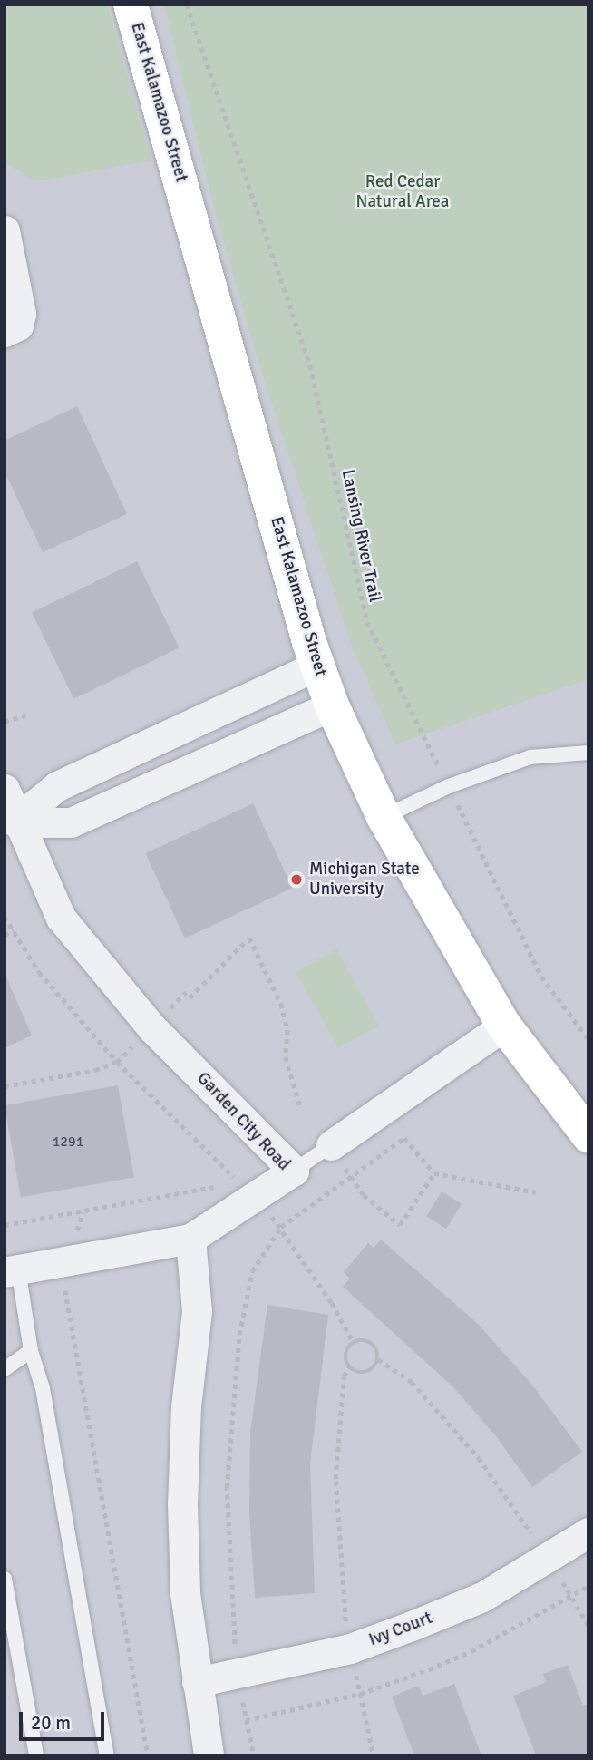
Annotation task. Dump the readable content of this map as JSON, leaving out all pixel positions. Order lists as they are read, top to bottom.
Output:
{
  "streets": {
    "street": ["East Kalamazoo Street", "Garden City Road", "Ivy Court"],
    "path": ["Lansing River Trail"]
  },
  "parks": ["Red Cedar Natural Area"],
  "places": ["Michigan State University"],
  "house_numbers": ["1291"],
  "scale_bar": "20 m"
}
